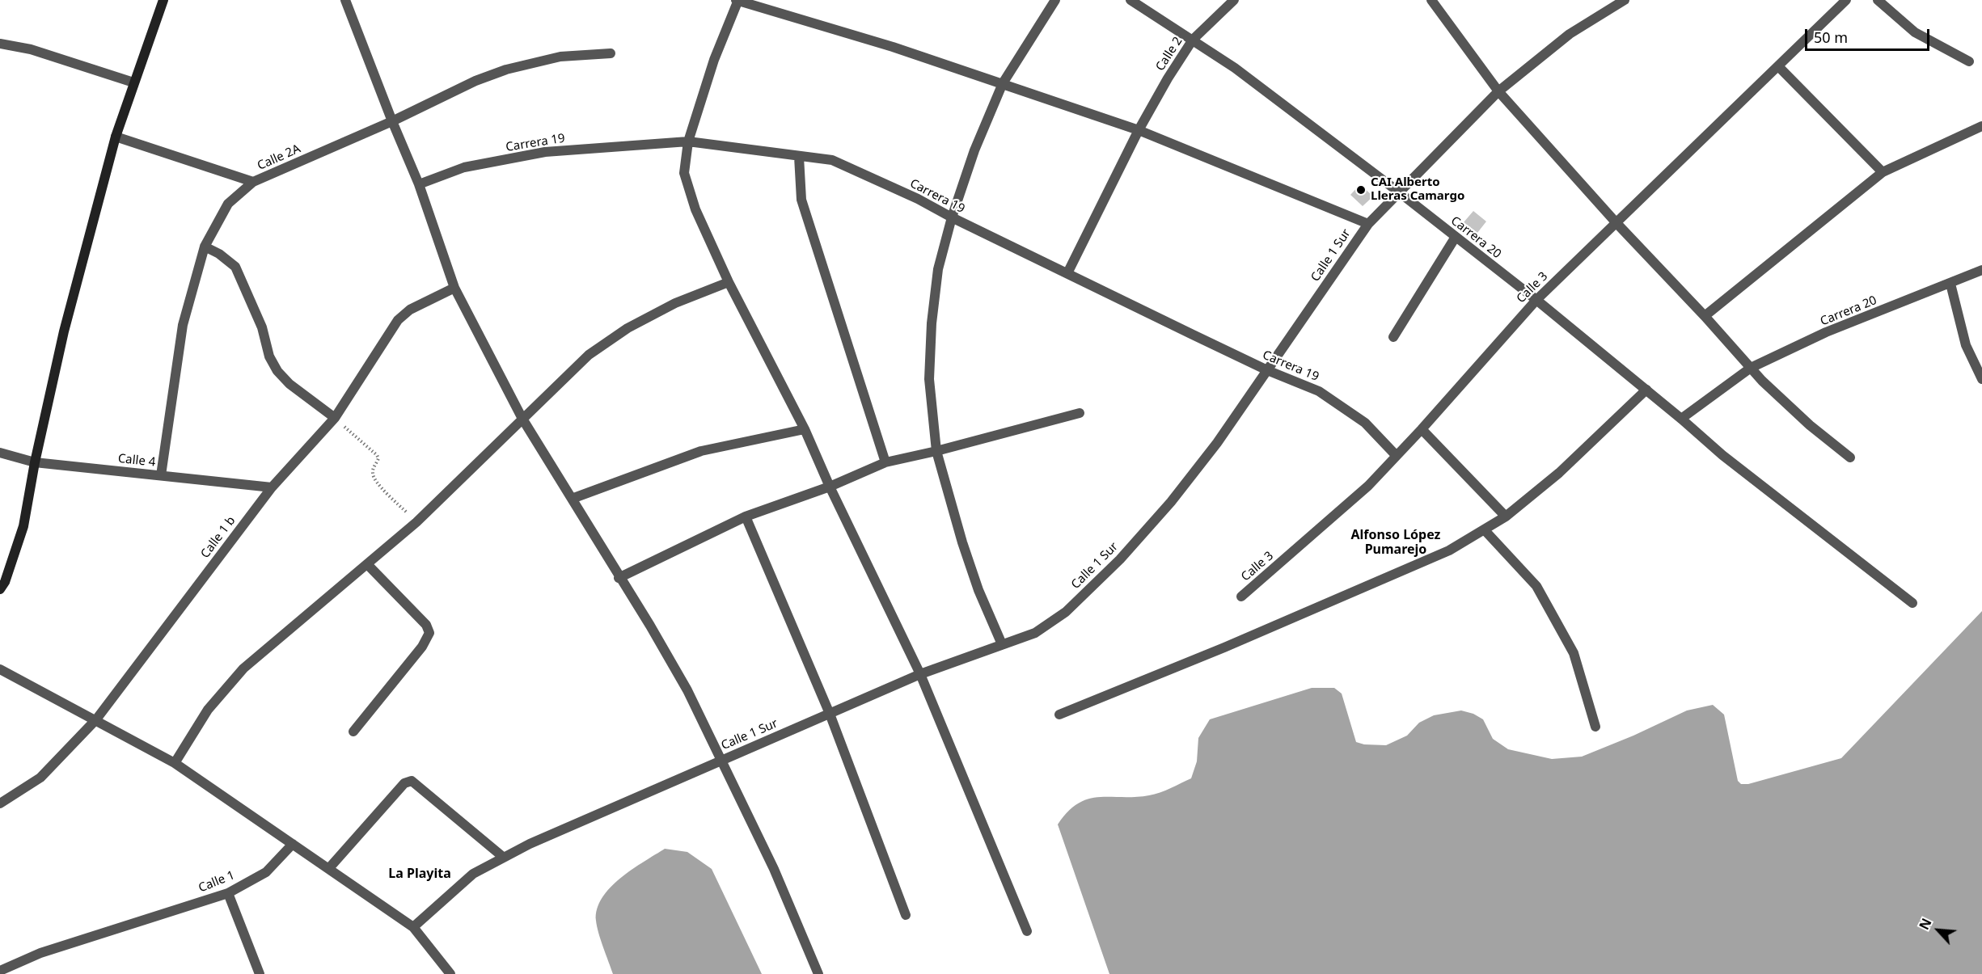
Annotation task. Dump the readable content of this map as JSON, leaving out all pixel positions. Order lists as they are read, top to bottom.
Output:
{
  "streets": {
    "street": [
      "Calle 2",
      "Carrera 19",
      "Calle 2A",
      "Carrera 20",
      "Calle 1 Sur",
      "Calle 3",
      "Calle 4",
      "Calle 1 b",
      "Calle 1"
    ]
  },
  "crossings": [
    ["Calle 2", "Carrera 19"],
    ["Calle 2", "Carrera 20"],
    ["Carrera 19", "Calle 1 Sur"],
    ["Carrera 19", "Calle 3"],
    ["Calle 2A", "Calle 4"],
    ["Carrera 20", "Calle 1 Sur"],
    ["Carrera 20", "Calle 3"],
    ["Calle 4", "Calle 1 b"]
  ],
  "districts": ["Alfonso López Pumarejo", "La Playita"],
  "places": ["CAI Alberto Lleras Camargo"],
  "scale_bar": "50 m",
  "north": "top left"
}
